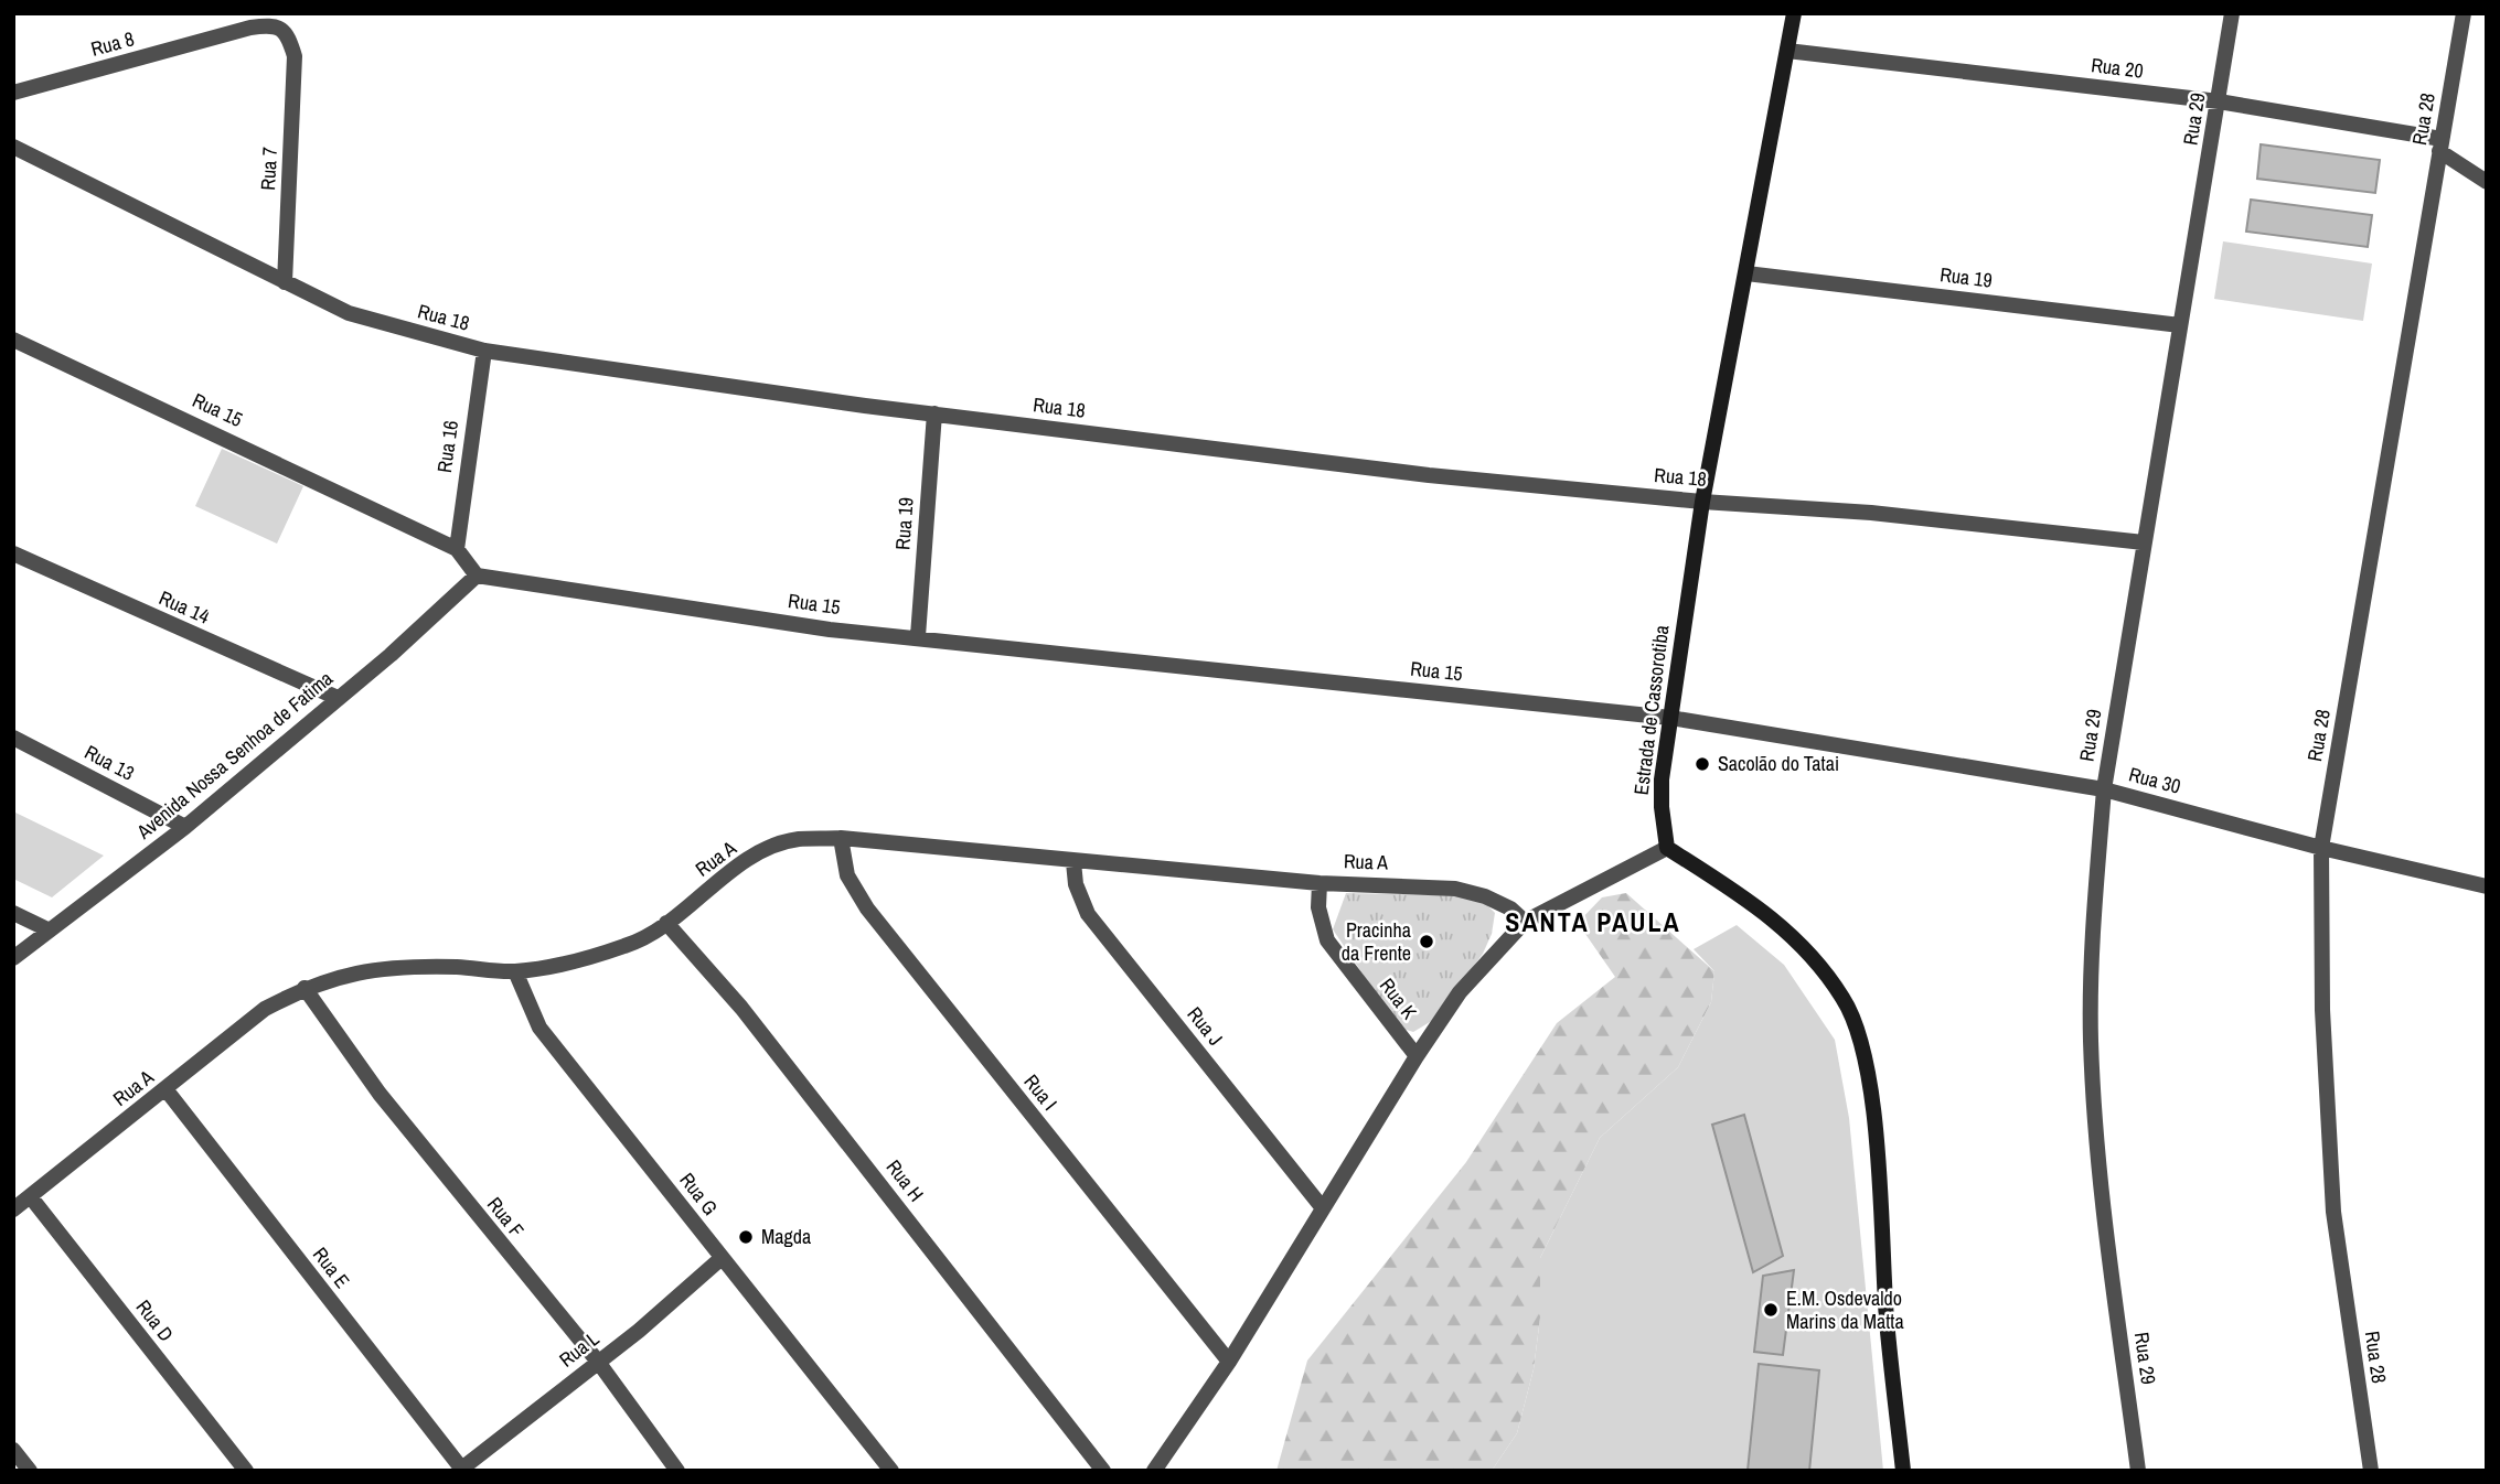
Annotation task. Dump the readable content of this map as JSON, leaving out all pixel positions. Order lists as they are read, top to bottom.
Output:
{
  "streets": {
    "main road": ["Estrada de Cassorotiba"],
    "street": [
      "Rua 8",
      "Rua 20",
      "Rua 29",
      "Rua 28",
      "Rua 7",
      "Rua 19",
      "Rua 18",
      "Rua 15",
      "Rua 16",
      "Rua 14",
      "Avenida Nossa Senhoa de Fatima",
      "Rua 13",
      "Rua 30",
      "Rua A",
      "Rua K",
      "Rua J",
      "Rua I",
      "Rua H",
      "Rua G",
      "Rua F",
      "Rua E",
      "Rua D",
      "Rua L"
    ]
  },
  "crossings": [
    ["Rua 8", "Rua 7"],
    ["Rua 20", "Rua 29"],
    ["Rua 20", "Rua 28"],
    ["Rua 20", "Estrada de Cassorotiba"],
    ["Rua 29", "Rua 19"],
    ["Rua 29", "Rua 18"],
    ["Rua 29", "Rua 30"],
    ["Rua 28", "Rua 30"],
    ["Rua 7", "Rua 18"],
    ["Rua 19", "Rua 18"],
    ["Rua 19", "Rua 15"],
    ["Rua 19", "Estrada de Cassorotiba"],
    ["Rua 18", "Rua 16"],
    ["Rua 18", "Estrada de Cassorotiba"],
    ["Rua 15", "Rua 16"],
    ["Rua 15", "Estrada de Cassorotiba"],
    ["Rua 15", "Avenida Nossa Senhoa de Fatima"],
    ["Rua 15", "Rua 30"],
    ["Rua 14", "Avenida Nossa Senhoa de Fatima"],
    ["Estrada de Cassorotiba", "Rua 30"],
    ["Avenida Nossa Senhoa de Fatima", "Rua 13"],
    ["Rua A", "Rua K"],
    ["Rua A", "Rua J"],
    ["Rua A", "Rua I"],
    ["Rua A", "Rua H"],
    ["Rua A", "Rua G"],
    ["Rua A", "Rua F"],
    ["Rua A", "Rua E"],
    ["Rua A", "Rua D"],
    ["Rua G", "Rua L"],
    ["Rua F", "Rua L"],
    ["Rua E", "Rua L"]
  ],
  "districts": ["SANTA PAULA"],
  "places": [
    "Sacolão do Tatai",
    "Pracinha da Frente",
    "Magda",
    "E.M. Osdevaldo Marins da Matta"
  ]
}
